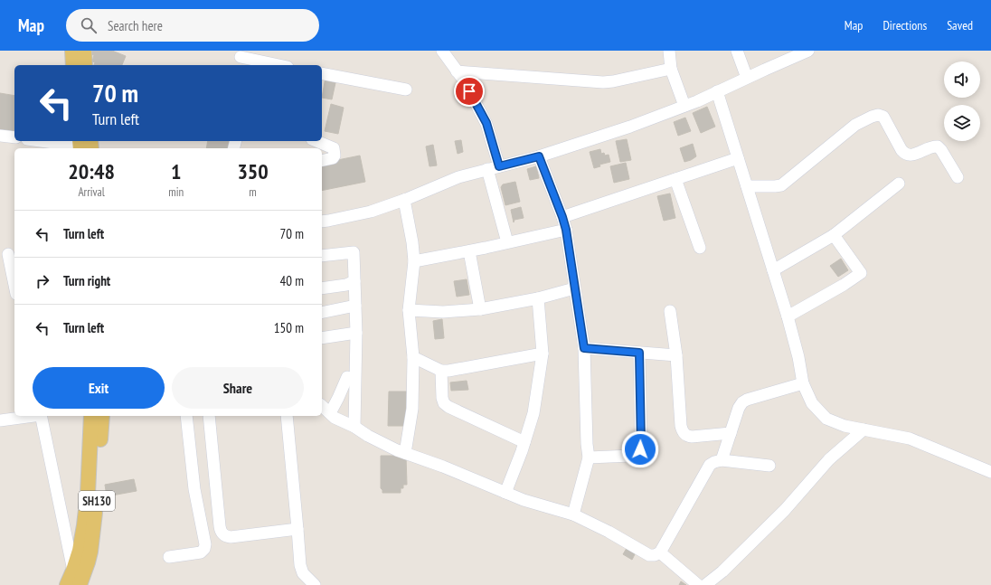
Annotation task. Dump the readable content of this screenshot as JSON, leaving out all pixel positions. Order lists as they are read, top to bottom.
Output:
{
  "streets": {
    "main road": ["SH130"]
  },
  "page": {
    "header": "Map",
    "search": "Search here",
    "nav": ["Map", "Directions", "Saved"],
    "turn": ["70 m", "Turn left"],
    "eta": [
      "20:48",
      "Arrival",
      "1",
      "min",
      "350",
      "m"
    ],
    "list": [
      {
        "name": "Turn left",
        "value": "70 m"
      },
      {
        "name": "Turn right",
        "value": "40 m"
      },
      {
        "name": "Turn left",
        "value": "150 m"
      }
    ],
    "buttons": ["Exit", "Share"]
  }
}
